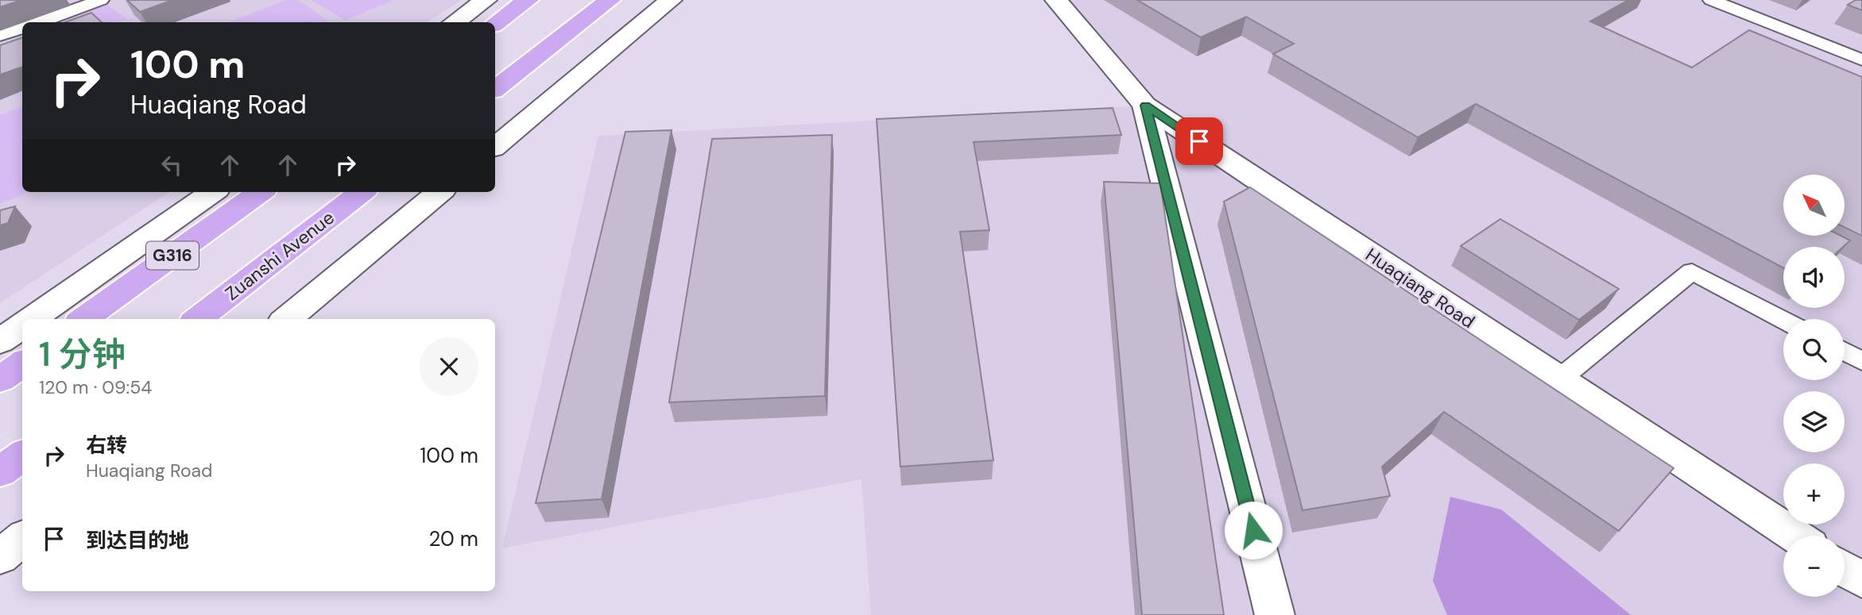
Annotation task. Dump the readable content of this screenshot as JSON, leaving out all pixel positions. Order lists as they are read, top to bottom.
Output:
{
  "streets": {
    "highway": ["G316", "Zuanshi Avenue"],
    "street": ["Huaqiang Road"]
  },
  "north": "top left",
  "page": {
    "turn": ["100 m", "Huaqiang Road"],
    "map_buttons": ["+", "−"],
    "heading": ["1 分钟", "120 m · 09:54"],
    "list": [
      {
        "name": "右转",
        "note": "Huaqiang Road",
        "value": "100 m"
      },
      {
        "name": "到达目的地",
        "value": "20 m"
      }
    ]
  }
}
